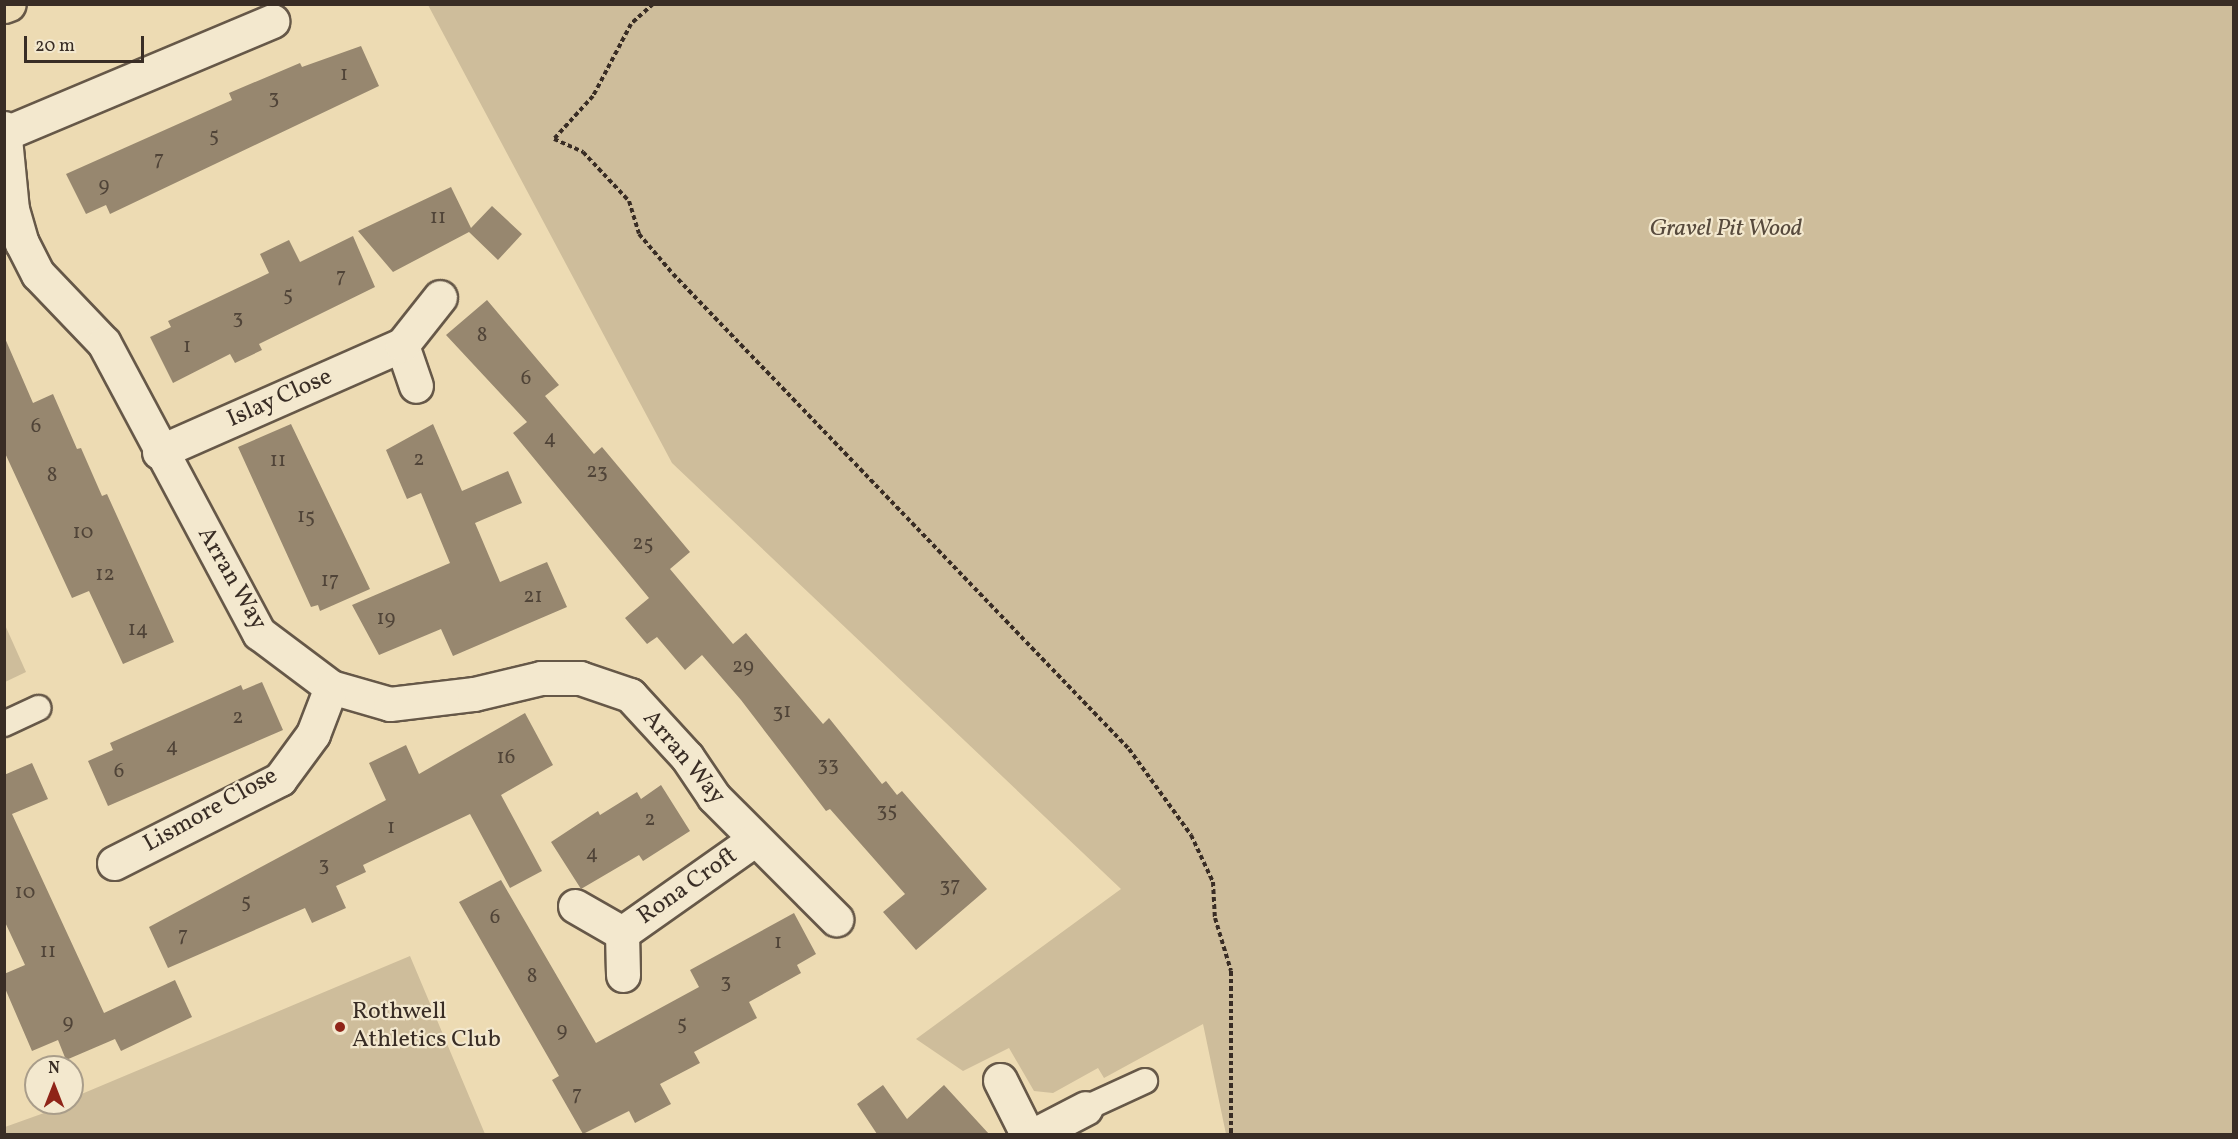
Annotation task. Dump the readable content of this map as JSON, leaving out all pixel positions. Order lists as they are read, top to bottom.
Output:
{
  "streets": {
    "street": [
      "Islay Close",
      "Arran Way",
      "Lismore Close",
      "Rona Croft"
    ]
  },
  "crossings": [
    ["Islay Close", "Arran Way"],
    ["Arran Way", "Lismore Close"],
    ["Arran Way", "Rona Croft"]
  ],
  "parks": ["Gravel Pit Wood"],
  "places": ["Rothwell Athletics Club"],
  "house_numbers": [
    "1",
    "3",
    "5",
    "7",
    "9",
    "11",
    "7",
    "5",
    "3",
    "8",
    "1",
    "6",
    "6",
    "4",
    "2",
    "11",
    "23",
    "8",
    "15",
    "10",
    "25",
    "12",
    "17",
    "21",
    "19",
    "14",
    "29",
    "31",
    "2",
    "4",
    "16",
    "33",
    "6",
    "35",
    "2",
    "1",
    "4",
    "3",
    "37",
    "10",
    "5",
    "6",
    "7",
    "1",
    "11",
    "8",
    "3",
    "9",
    "5",
    "9",
    "7"
  ],
  "scale_bar": "20 m",
  "north": "top"
}
